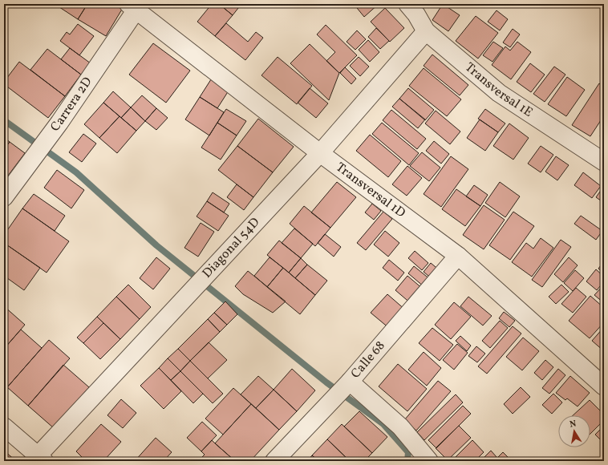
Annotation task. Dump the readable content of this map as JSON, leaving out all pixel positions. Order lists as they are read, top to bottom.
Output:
{
  "streets": {
    "street": [
      "Transversal 1E",
      "Carrera 2D",
      "Transversal 1D",
      "Diagonal 54D",
      "Calle 68"
    ]
  },
  "crossings": [
    ["Transversal 1E", "Diagonal 54D"],
    ["Carrera 2D", "Transversal 1D"],
    ["Transversal 1D", "Diagonal 54D"],
    ["Transversal 1D", "Calle 68"]
  ],
  "north": "top"
}
